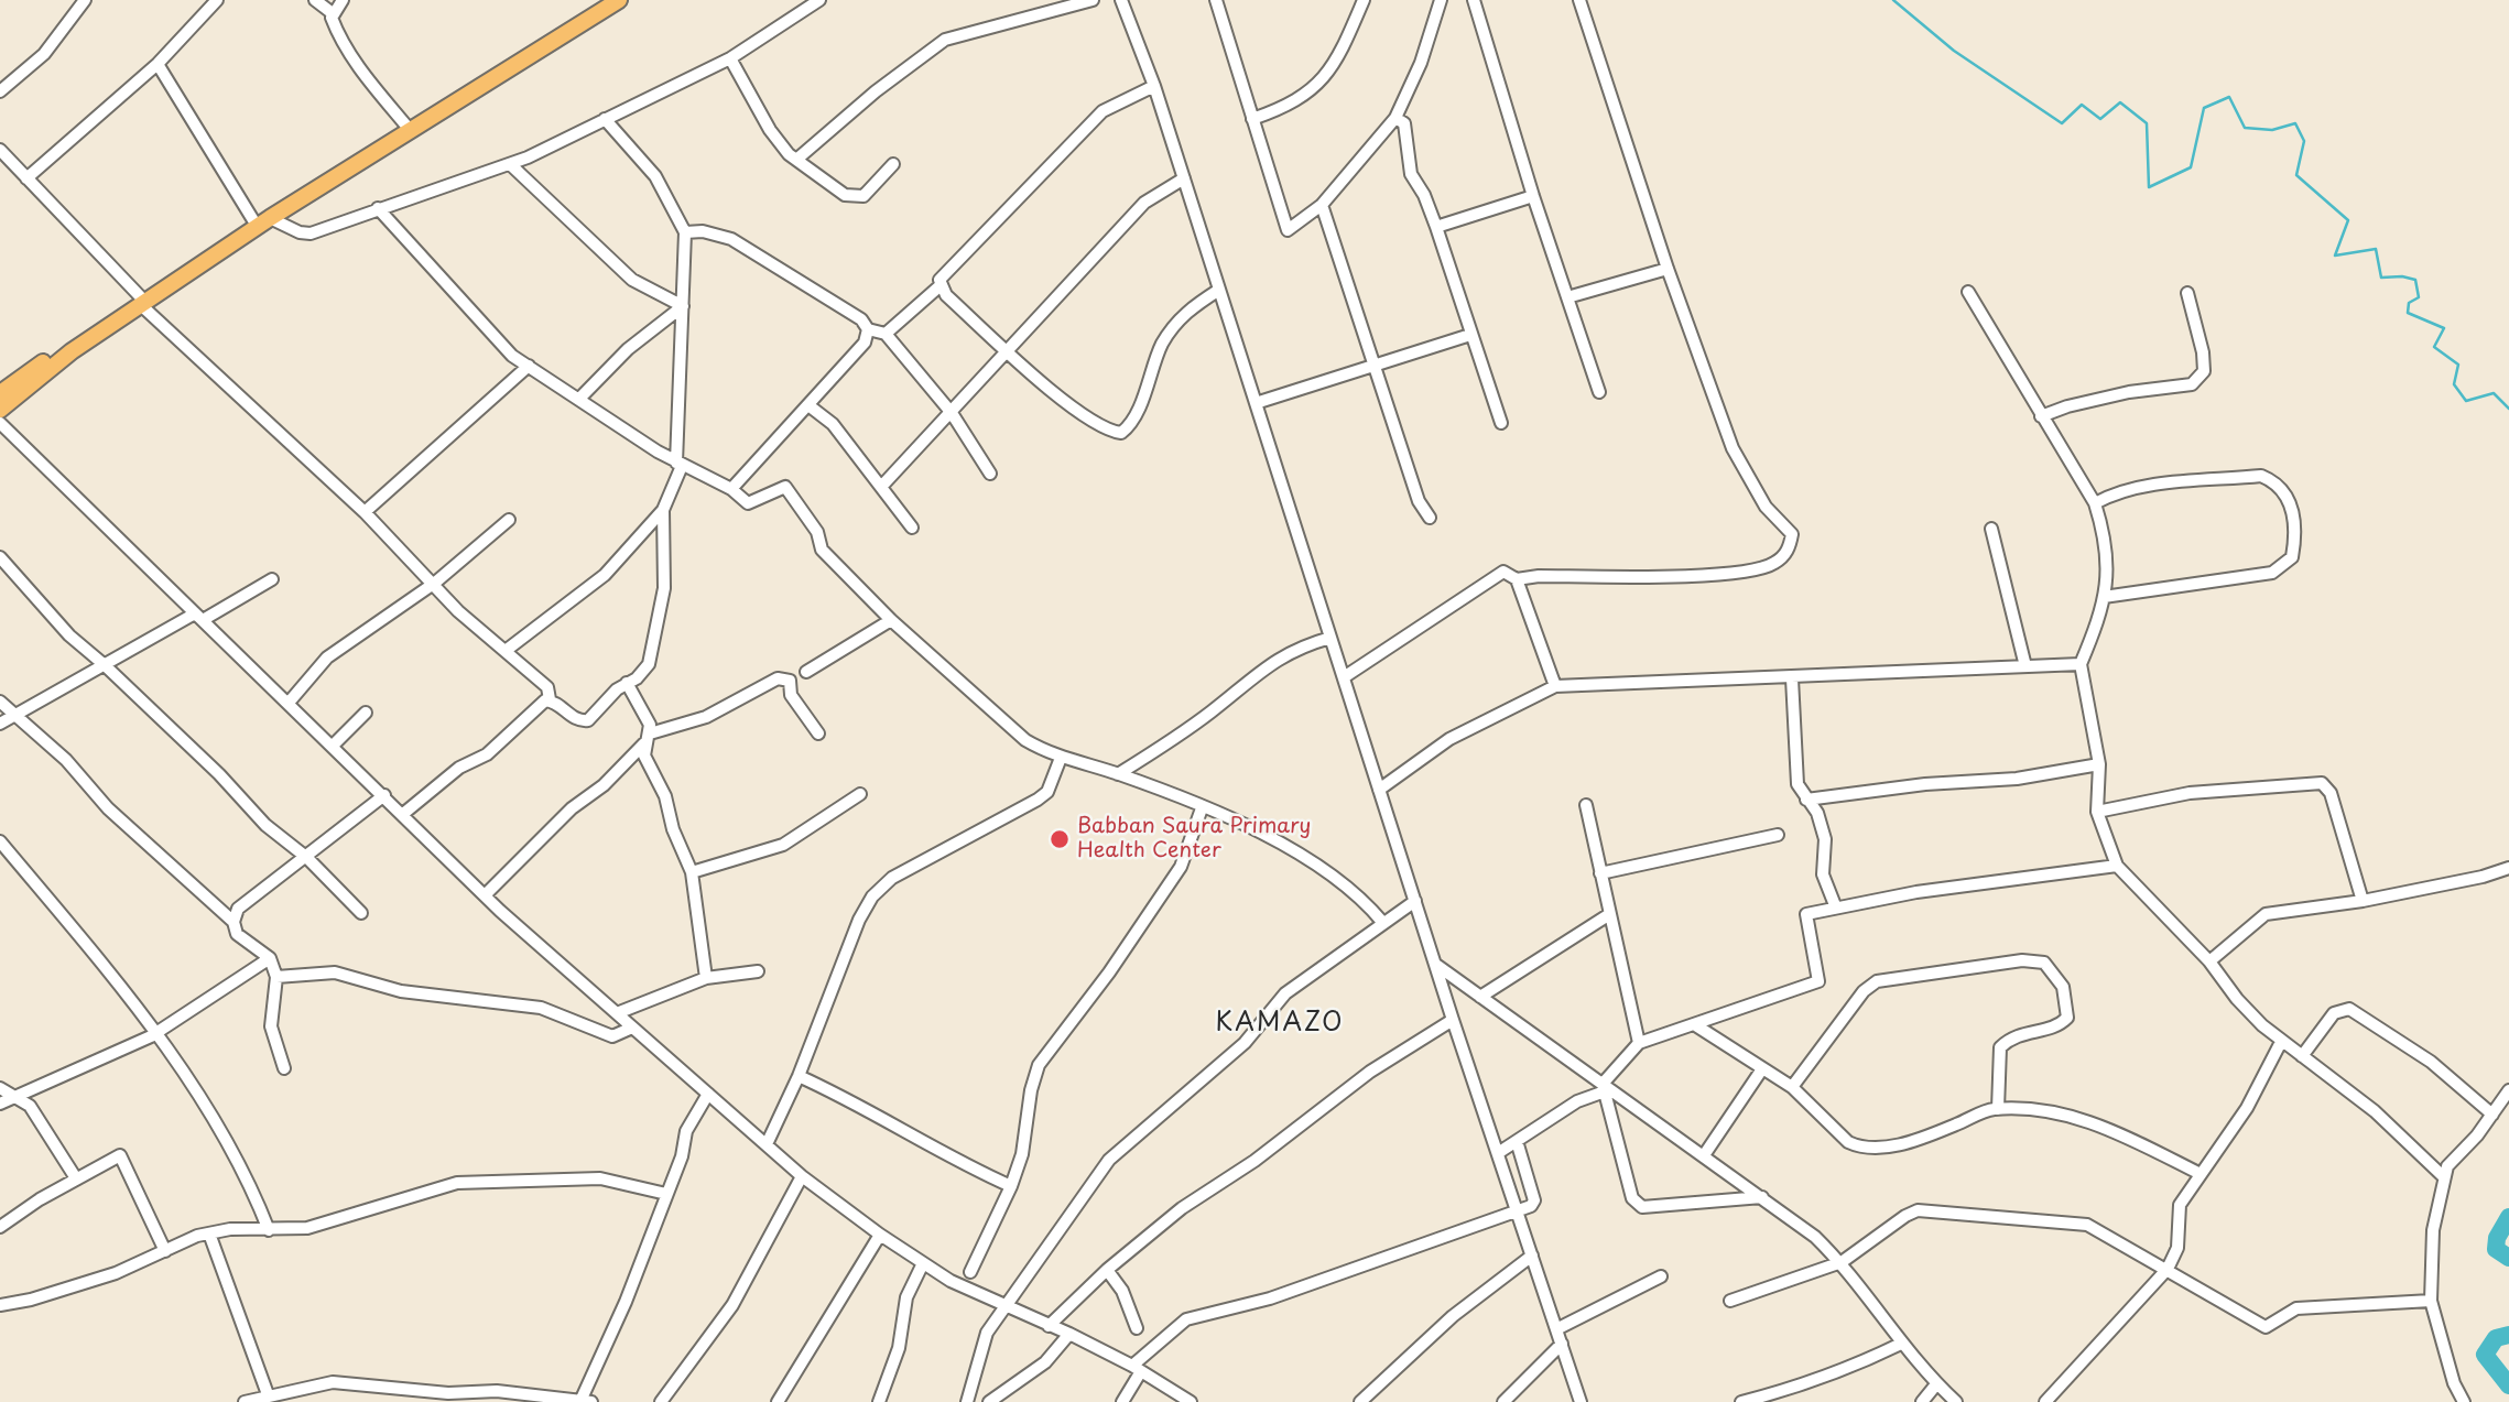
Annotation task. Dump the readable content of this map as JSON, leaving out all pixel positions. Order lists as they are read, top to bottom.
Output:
{
  "districts": ["KAMAZO"],
  "places": ["Babban Saura Primary Health Center"]
}
